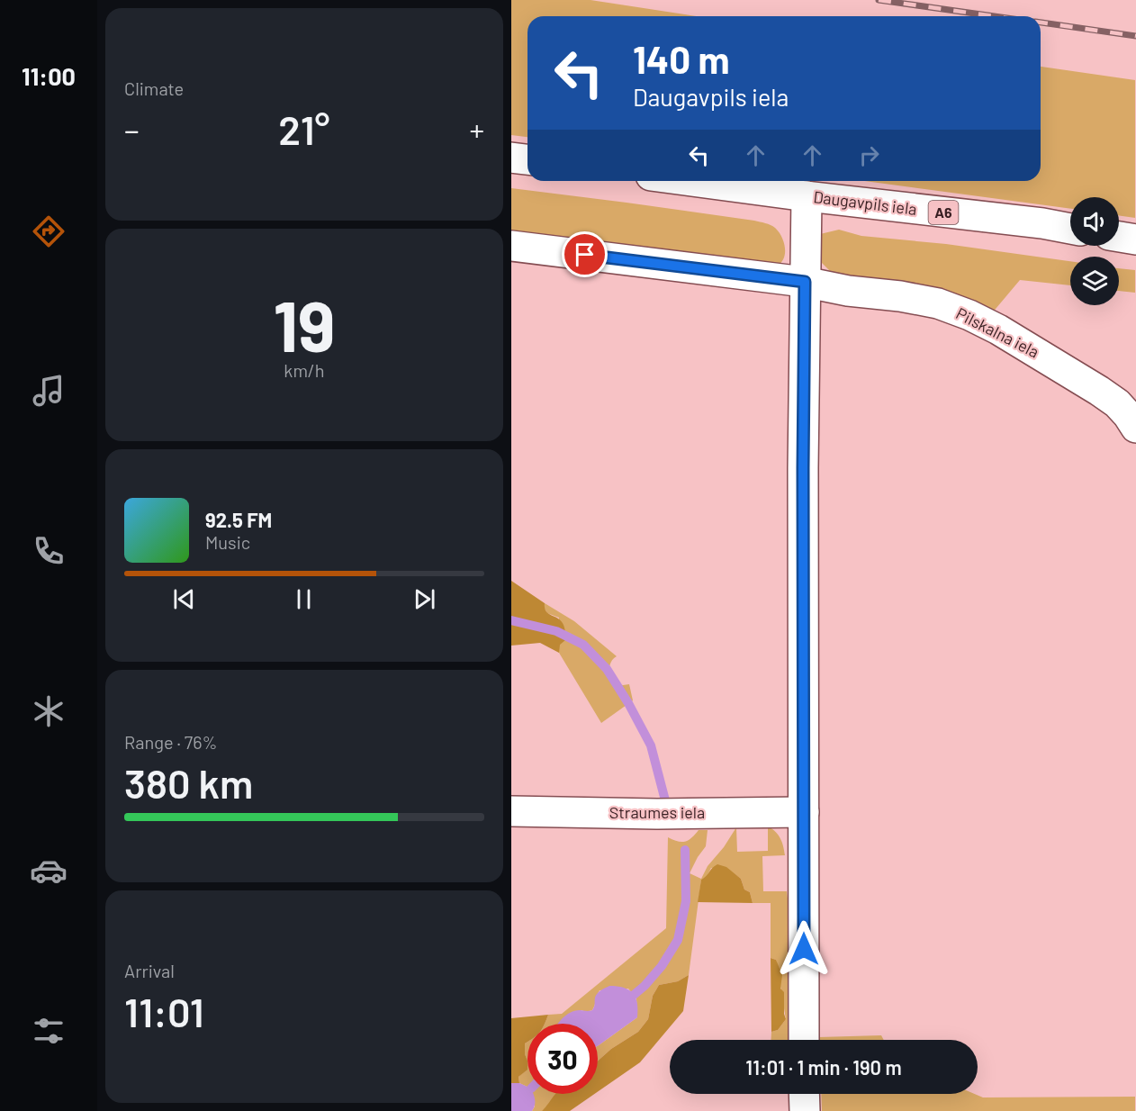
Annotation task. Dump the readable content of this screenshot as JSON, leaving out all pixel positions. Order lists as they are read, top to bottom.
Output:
{
  "streets": {
    "main road": [
      "Daugavpils iela",
      "A6",
      "Pilskalna iela",
      "Straumes iela"
    ]
  },
  "page": {
    "tabs": "11:00",
    "tile": [
      "Climate",
      ["19", "km/h"],
      ["Range · 76%", "380 km"],
      ["Arrival", "11:01"]
    ],
    "turn": ["140 m", "Daugavpils iela"],
    "heat": ["−", "21°", "+"],
    "song": ["92.5 FM", "Music"],
    "limit": "30",
    "trip": "11:01 · 1 min · 190 m"
  }
}
